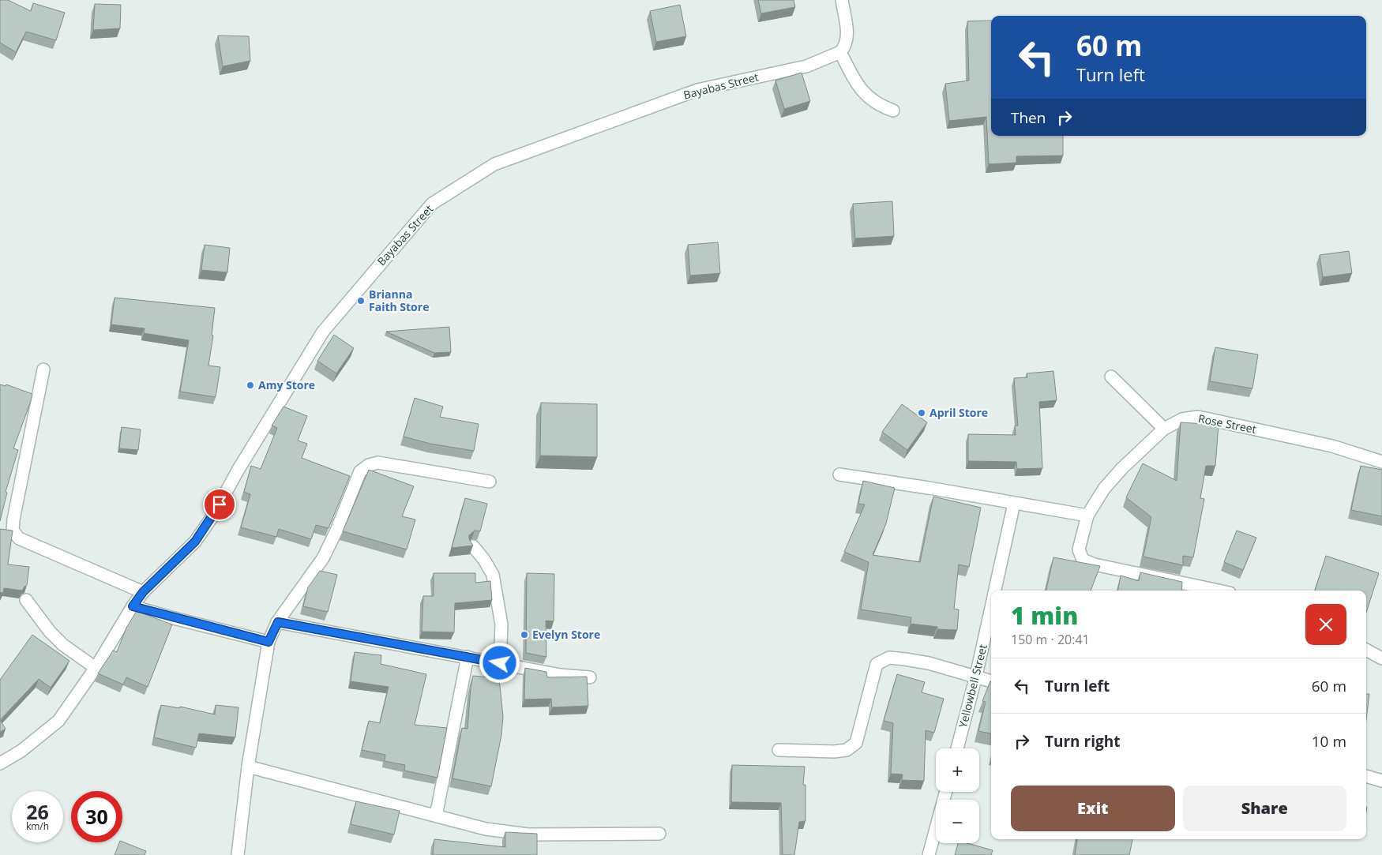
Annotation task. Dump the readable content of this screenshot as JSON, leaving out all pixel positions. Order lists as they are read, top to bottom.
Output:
{
  "streets": {
    "street": ["Bayabas Street", "Rose Street", "Yellowbell Street"]
  },
  "places": [
    "Brianna Faith Store",
    "Amy Store",
    "April Store",
    "Evelyn Store"
  ],
  "page": {
    "turn": ["60 m", "Turn left"],
    "then": "Then",
    "heading": ["1 min", "150 m · 20:41"],
    "list": [
      {
        "name": "Turn left",
        "value": "60 m"
      },
      {
        "name": "Turn right",
        "value": "10 m"
      }
    ],
    "map_buttons": ["+", "−"],
    "buttons": ["Exit", "Share"],
    "speed": "26 km/h",
    "limit": "30"
  }
}
